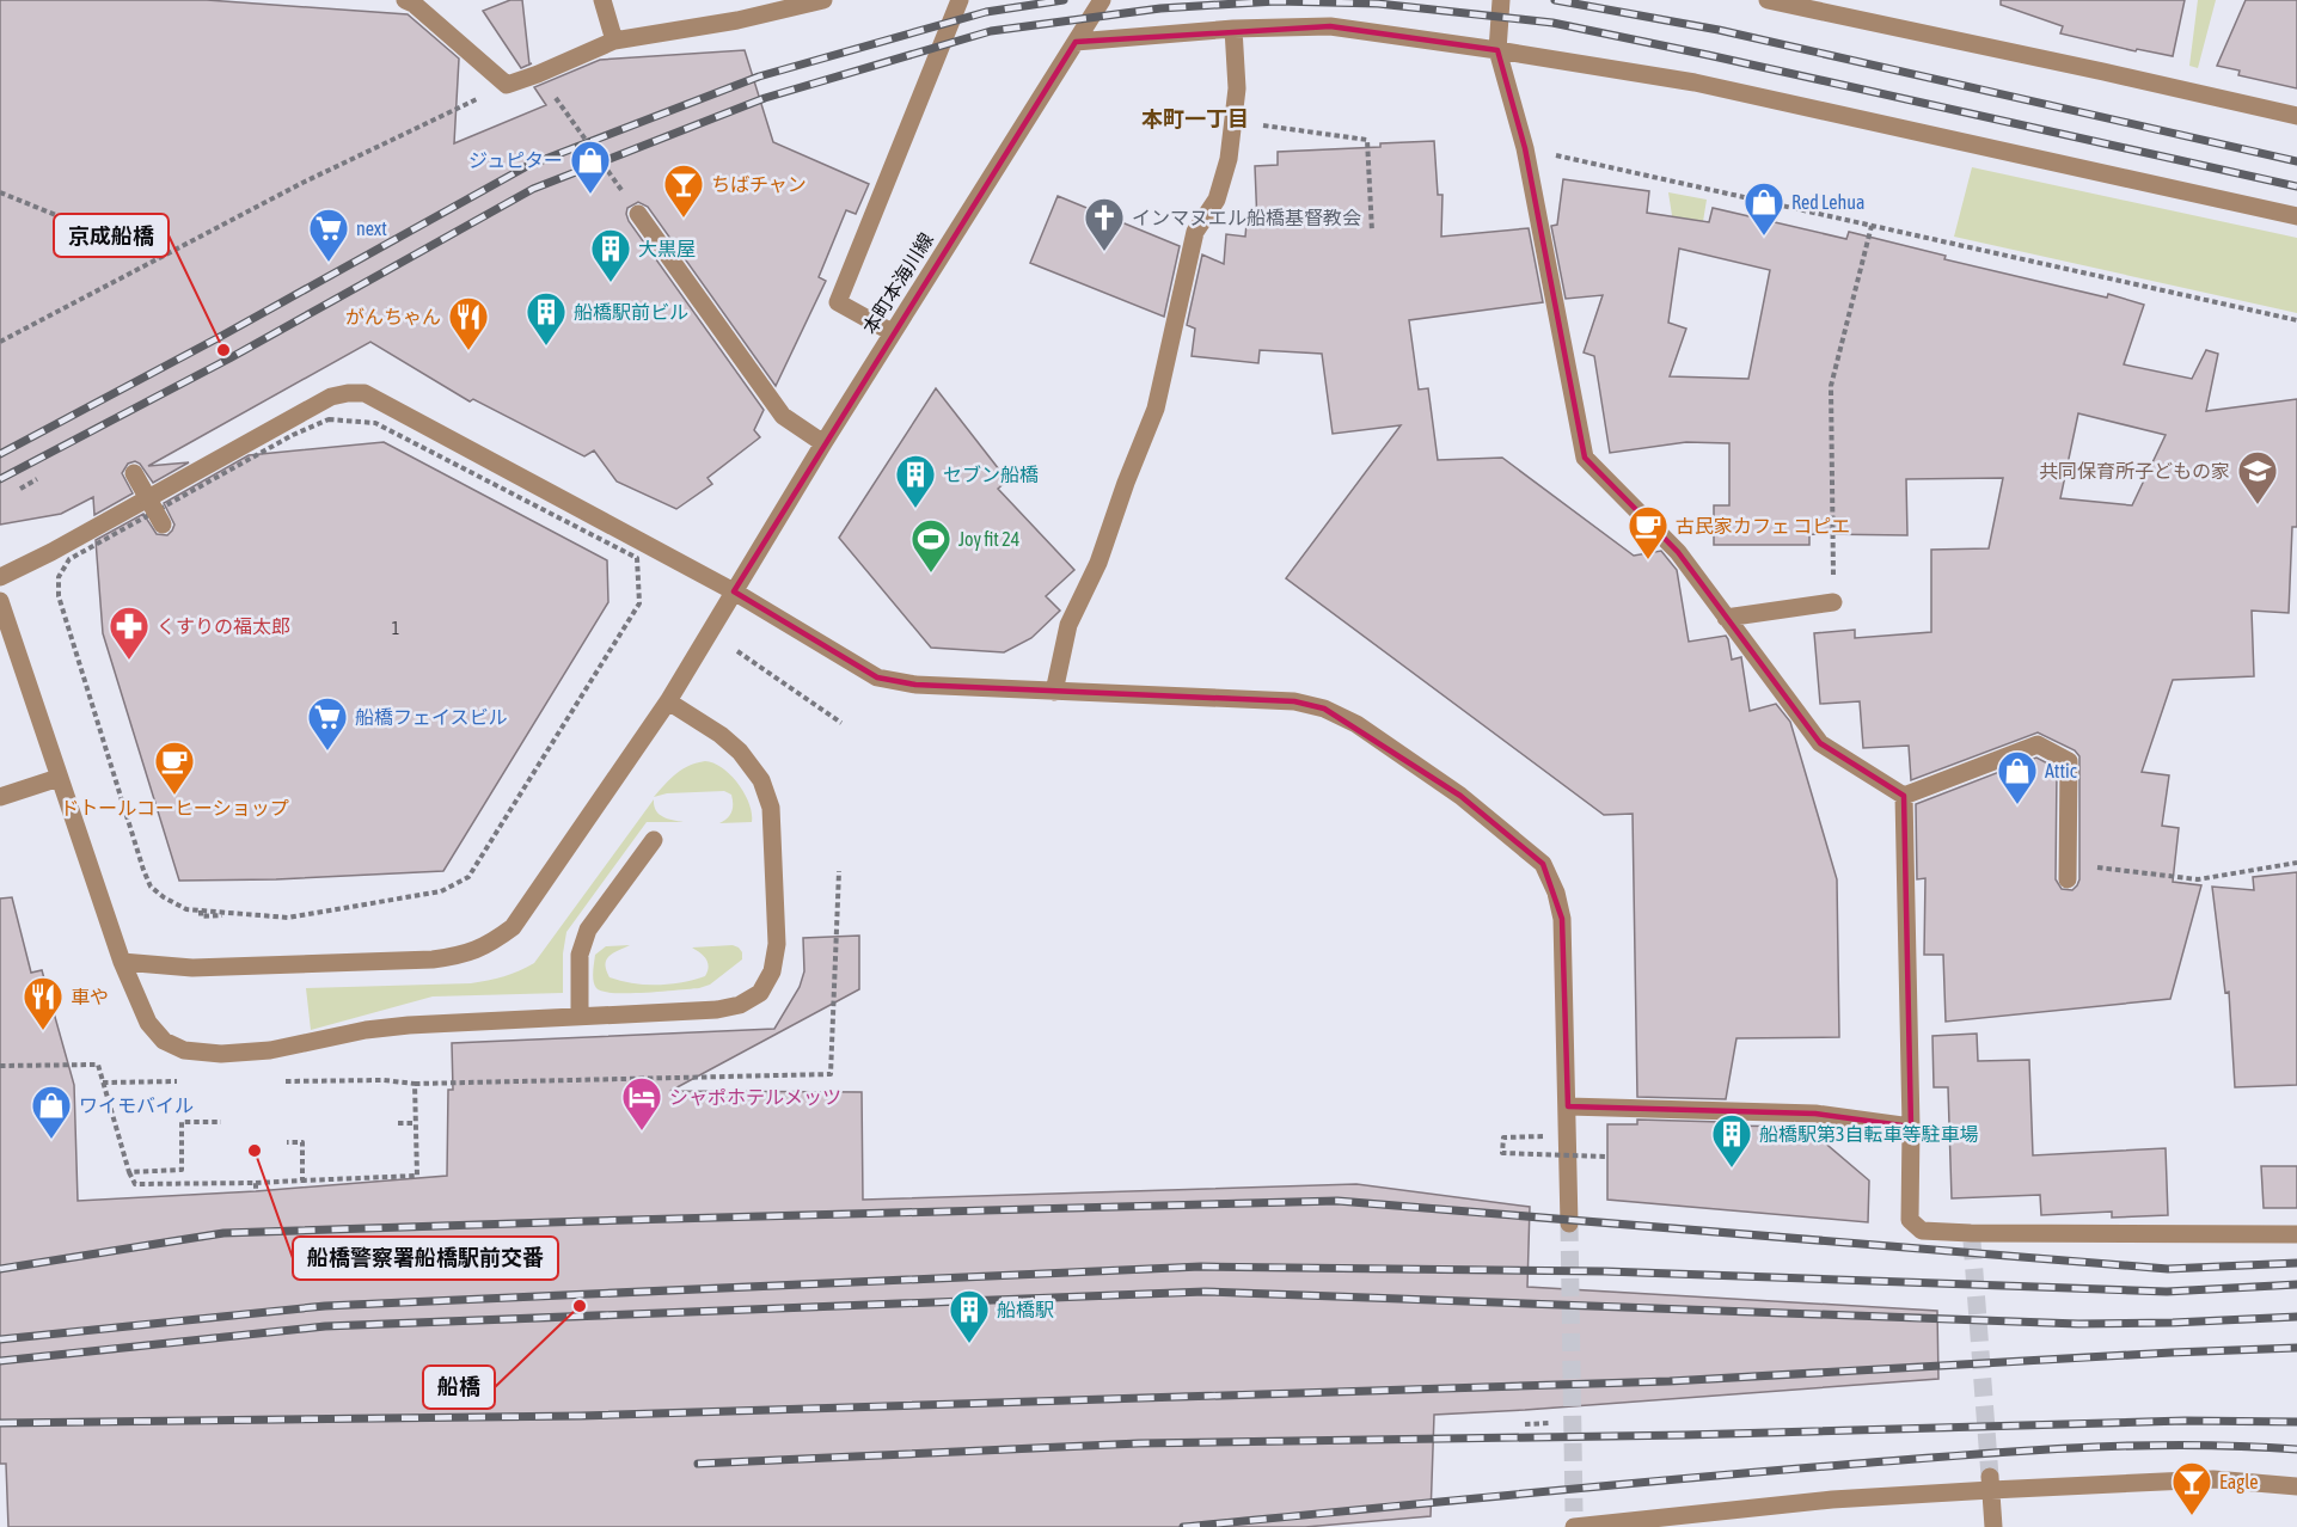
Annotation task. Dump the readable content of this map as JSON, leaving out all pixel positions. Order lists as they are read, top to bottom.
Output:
{
  "streets": {
    "street": ["本町本海川線"]
  },
  "districts": ["本町一丁目"],
  "places": {
    "shop": [
      "ジュピター",
      "Red Lehua",
      "Attic",
      "ワイモバイル"
    ],
    "bar": ["ちばチャン", "Eagle"],
    "church": ["インマヌエル船橋基督教会"],
    "supermarket": ["next", "船橋フェイスビル"],
    "building": [
      "大黒屋",
      "船橋駅前ビル",
      "セブン船橋",
      "船橋駅第3自転車等駐車場",
      "船橋駅"
    ],
    "other": ["京成船橋", "船橋警察署船橋駅前交番", "船橋"],
    "restaurant": ["がんちゃん", "車や"],
    "school or university": ["共同保育所子どもの家"],
    "cafe": ["古民家カフェ コピエ", "ドトールコーヒーショップ"],
    "sports": ["Joy fit 24"],
    "pharmacy": ["くすりの福太郎"],
    "hotel": ["シャポホテルメッツ"]
  },
  "house_numbers": ["1"]
}
